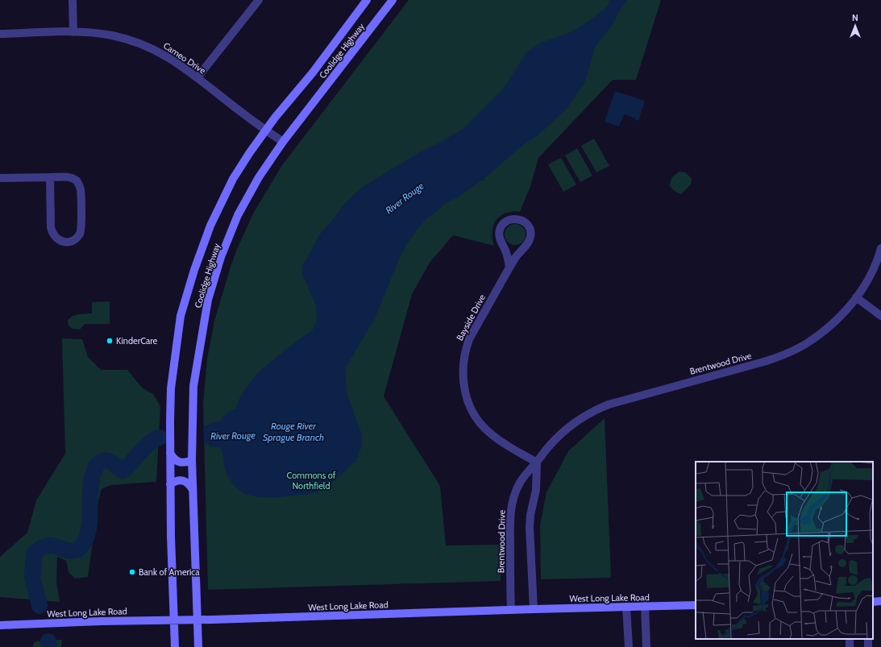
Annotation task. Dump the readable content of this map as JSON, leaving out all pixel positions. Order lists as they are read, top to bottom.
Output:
{
  "streets": {
    "main road": ["Coolidge Highway", "West Long Lake Road"],
    "street": ["Cameo Drive", "Bayside Drive", "Brentwood Drive"]
  },
  "crossings": [
    ["Coolidge Highway", "Cameo Drive"],
    ["Coolidge Highway", "West Long Lake Road"],
    ["Bayside Drive", "Brentwood Drive"],
    ["Brentwood Drive", "West Long Lake Road"]
  ],
  "water": ["River Rouge", "Rouge River Sprague Branch"],
  "parks": ["Commons of Northfield"],
  "places": ["KinderCare", "Bank of America"],
  "north": "top"
}
